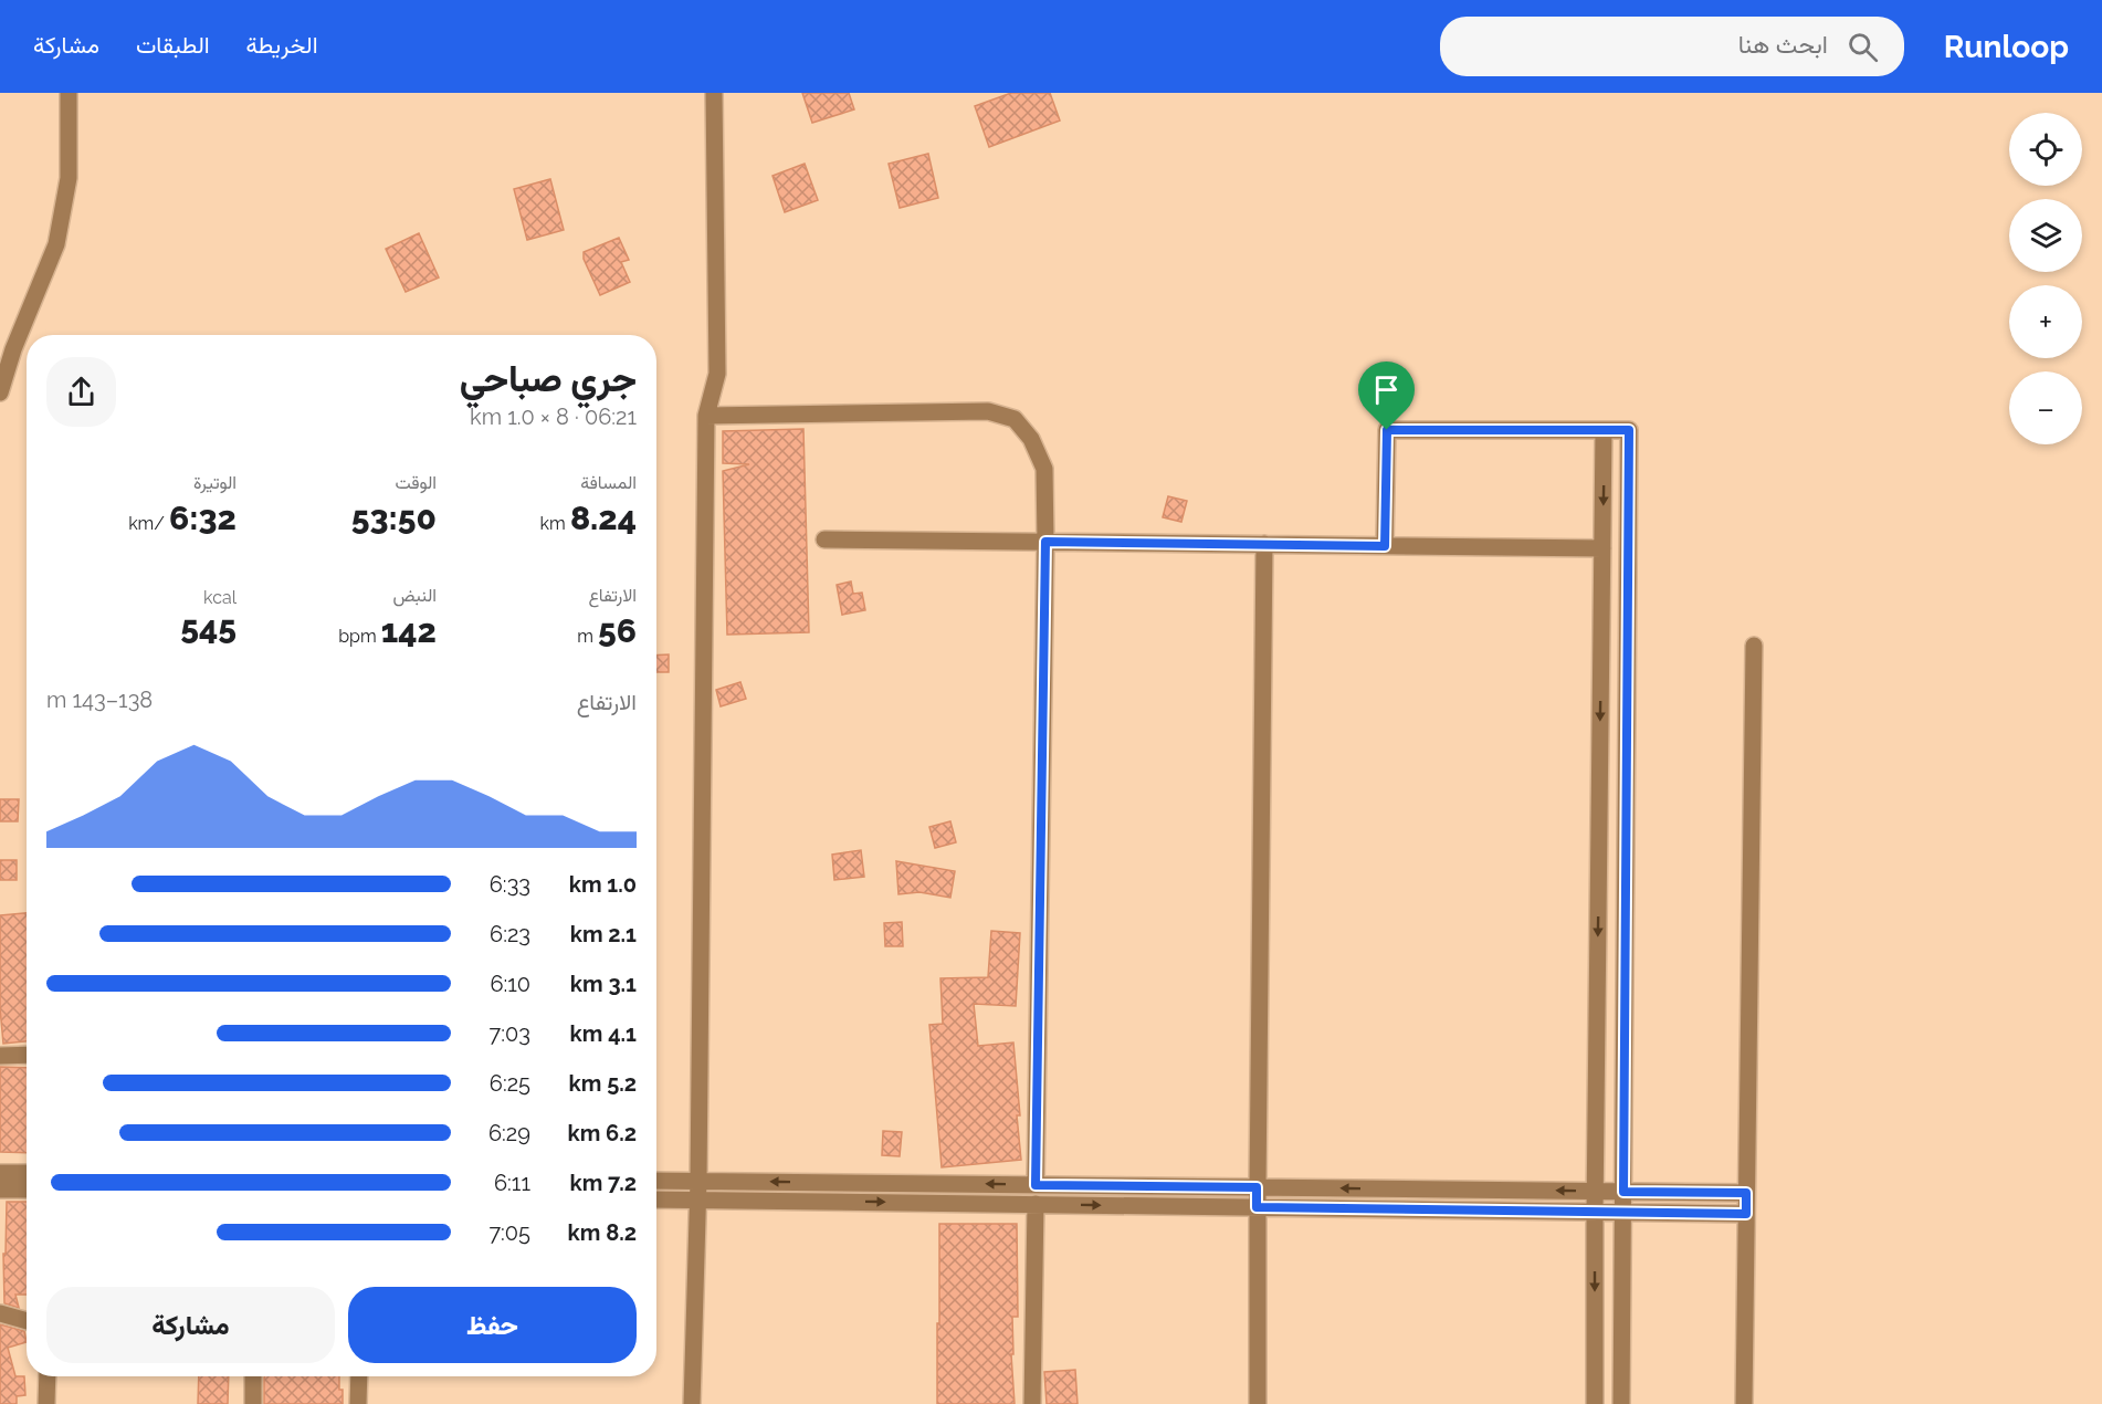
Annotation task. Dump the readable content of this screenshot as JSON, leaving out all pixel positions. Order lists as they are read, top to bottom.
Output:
{
  "page": {
    "header": "Runloop",
    "search": "ابحث هنا",
    "nav": ["الخريطة", "الطبقات", "مشاركة"],
    "map_buttons": ["+", "−"],
    "heading": ["جري صباحي", "06:21 · 8 × 1.0 km"],
    "stats": [
      ["المسافة", "8.24 km"],
      ["الوقت", "53:50"],
      ["الوتيرة", "6:32 /km"],
      ["الارتفاع", "56 m"],
      ["النبض", "142 bpm"],
      ["kcal", "545"]
    ],
    "chart": ["الارتفاع", "138–143 m"],
    "list": [
      {
        "name": "1.0 km",
        "note": "6:33"
      },
      {
        "name": "2.1 km",
        "note": "6:23"
      },
      {
        "name": "3.1 km",
        "note": "6:10"
      },
      {
        "name": "4.1 km",
        "note": "7:03"
      },
      {
        "name": "5.2 km",
        "note": "6:25"
      },
      {
        "name": "6.2 km",
        "note": "6:29"
      },
      {
        "name": "7.2 km",
        "note": "6:11"
      },
      {
        "name": "8.2 km",
        "note": "7:05"
      }
    ],
    "buttons": ["حفظ", "مشاركة"]
  }
}
